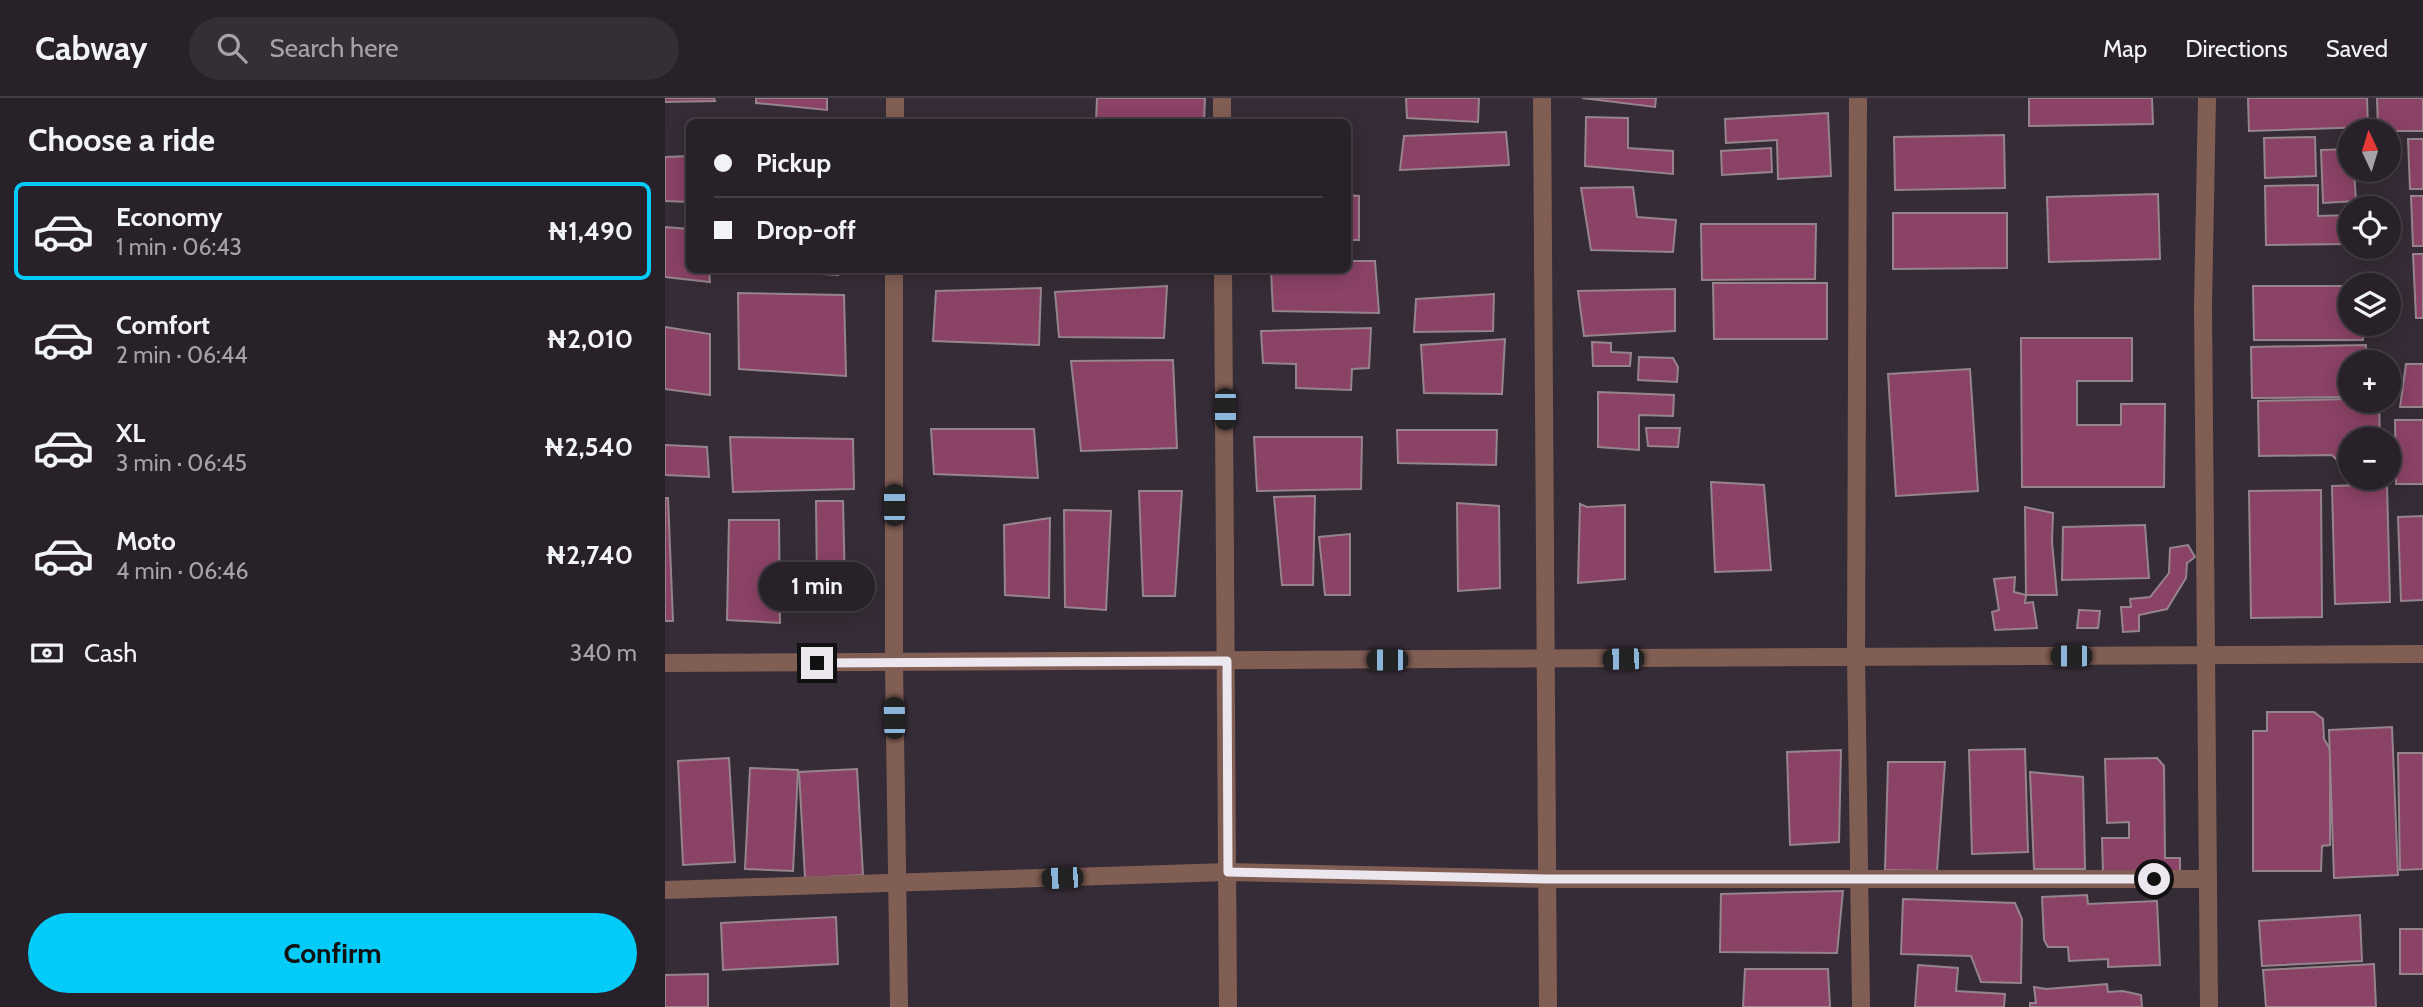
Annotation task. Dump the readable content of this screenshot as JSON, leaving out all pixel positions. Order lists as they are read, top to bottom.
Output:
{
  "north": "top",
  "page": {
    "header": "Cabway",
    "search": "Search here",
    "nav": ["Map", "Directions", "Saved"],
    "heading": "Choose a ride",
    "map_buttons": ["+", "−"],
    "banner": ["Pickup", "Drop-off"],
    "list": [
      {
        "name": "Economy",
        "note": "1 min · 06:43",
        "value": "₦1,490"
      },
      {
        "name": "Comfort",
        "note": "2 min · 06:44",
        "value": "₦2,010"
      },
      {
        "name": "XL",
        "note": "3 min · 06:45",
        "value": "₦2,540"
      },
      {
        "name": "Moto",
        "note": "4 min · 06:46",
        "value": "₦2,740"
      }
    ],
    "bubble": "1 min",
    "pay": ["Cash", "340 m"],
    "buttons": "Confirm"
  }
}
